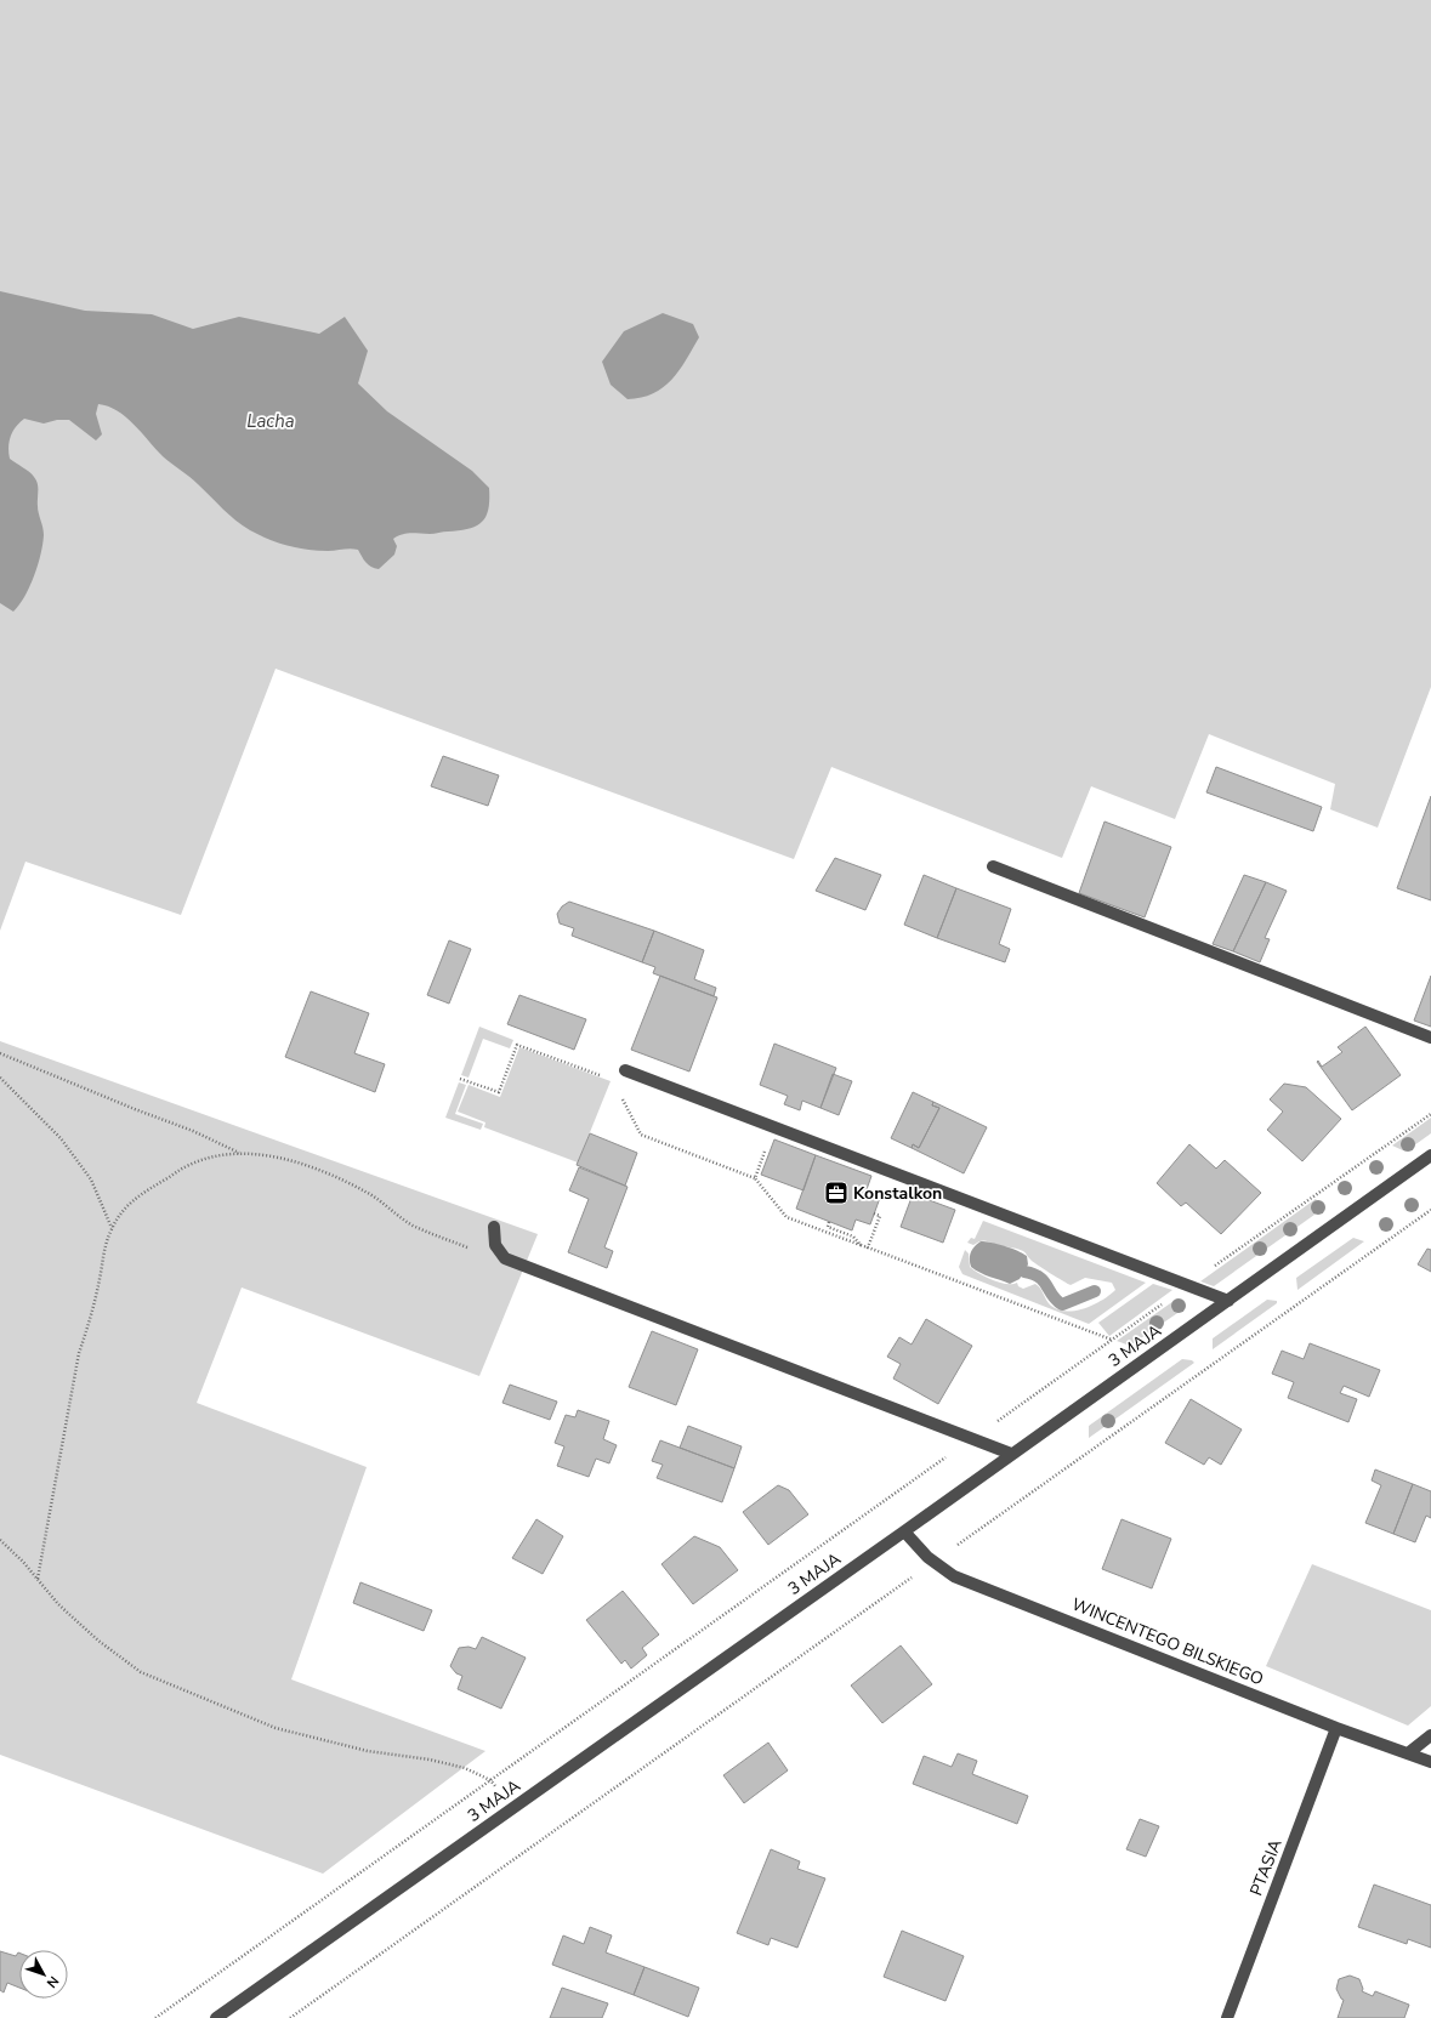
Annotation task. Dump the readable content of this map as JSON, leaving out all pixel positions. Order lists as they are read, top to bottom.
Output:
{
  "streets": {
    "street": ["3 MAJA", "WINCENTEGO BILSKIEGO", "PTASIA"]
  },
  "crossings": [
    ["3 MAJA", "WINCENTEGO BILSKIEGO"],
    ["WINCENTEGO BILSKIEGO", "PTASIA"]
  ],
  "water": ["Lacha"],
  "places": {
    "office": ["Konstalkon"]
  },
  "north": "bottom right"
}
